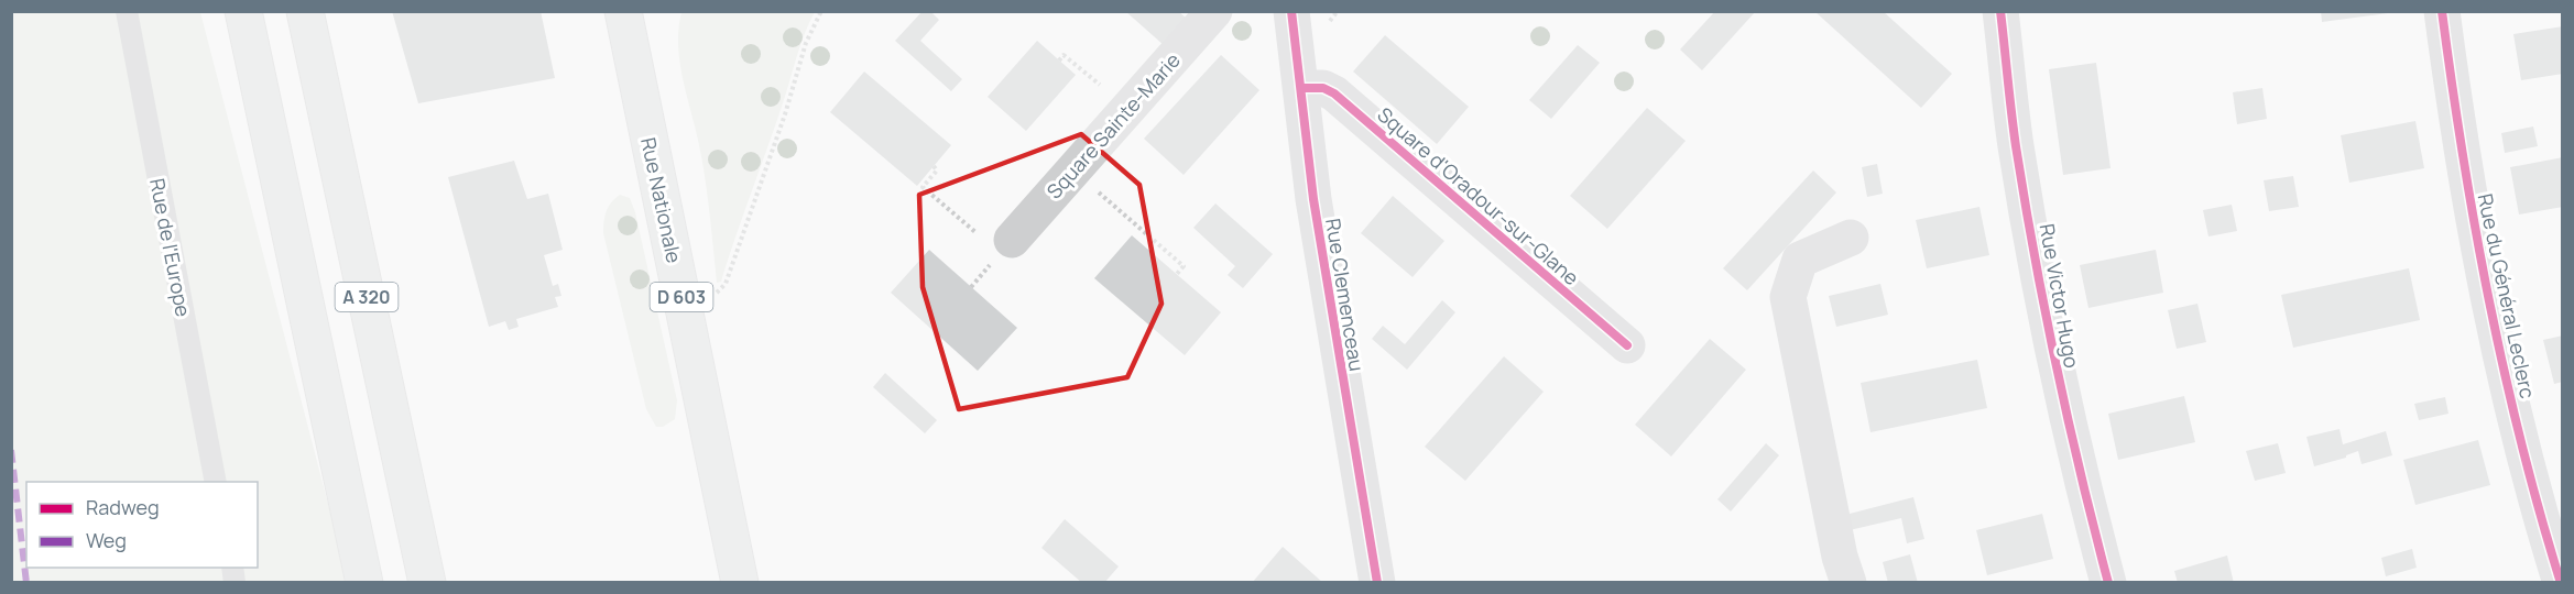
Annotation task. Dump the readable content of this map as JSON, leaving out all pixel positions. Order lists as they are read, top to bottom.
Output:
{
  "streets": {
    "main road": ["Rue Nationale", "A 320", "D 603"],
    "street": [
      "Square Sainte-Marie",
      "Square d'Oradour-sur-Glane",
      "Rue Clemenceau",
      "Rue Victor Hugo",
      "Rue du Général Leclerc"
    ],
    "lane": ["Rue de l'Europe"]
  },
  "crossings": [
    ["Square d'Oradour-sur-Glane", "Rue Clemenceau"]
  ],
  "legend": ["Radweg", "Weg"]
}
